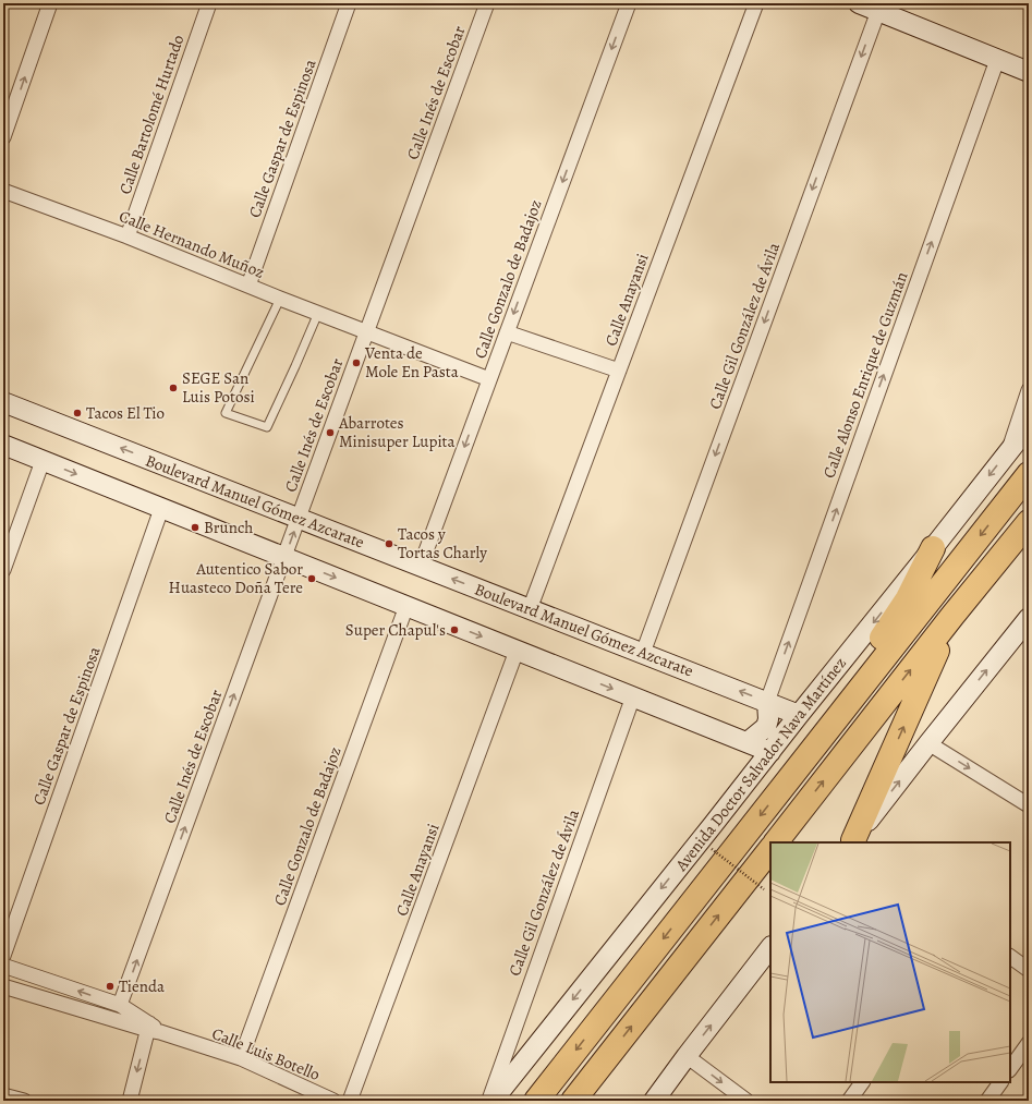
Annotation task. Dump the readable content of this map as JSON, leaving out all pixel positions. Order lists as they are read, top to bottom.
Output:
{
  "streets": {
    "highway": ["Avenida Doctor Salvador Nava Martínez"],
    "street": [
      "Calle Inés de Escobar",
      "Calle Bartolomé Hurtado",
      "Calle Gaspar de Espinosa",
      "Calle Hernando Muñoz",
      "Calle Gonzalo de Badajoz",
      "Calle Anayansi",
      "Calle Gil González de Ávila",
      "Calle Alonso Enrique de Guzmán",
      "Boulevard Manuel Gómez Azcarate",
      "Calle Luis Botello"
    ]
  },
  "crossings": [
    ["Calle Inés de Escobar", "Calle Hernando Muñoz"],
    ["Calle Inés de Escobar", "Boulevard Manuel Gómez Azcarate"],
    ["Calle Inés de Escobar", "Calle Luis Botello"],
    ["Calle Bartolomé Hurtado", "Calle Hernando Muñoz"],
    ["Calle Gaspar de Espinosa", "Calle Hernando Muñoz"],
    ["Calle Hernando Muñoz", "Calle Gonzalo de Badajoz"],
    ["Calle Gonzalo de Badajoz", "Boulevard Manuel Gómez Azcarate"],
    ["Calle Gonzalo de Badajoz", "Calle Luis Botello"],
    ["Calle Anayansi", "Boulevard Manuel Gómez Azcarate"],
    ["Calle Gil González de Ávila", "Boulevard Manuel Gómez Azcarate"],
    ["Calle Alonso Enrique de Guzmán", "Boulevard Manuel Gómez Azcarate"],
    ["Boulevard Manuel Gómez Azcarate", "Avenida Doctor Salvador Nava Martínez"]
  ],
  "one_way": [
    "Calle Inés de Escobar",
    "Calle Gonzalo de Badajoz",
    "Calle Gil González de Ávila",
    "Calle Alonso Enrique de Guzmán"
  ],
  "places": [
    "Venta de Mole En Pasta",
    "SEGE San Luis Potosi",
    "Tacos El Tio",
    "Abarrotes Minisuper Lupita",
    "Brunch",
    "Tacos y Tortas Charly",
    "Autentico Sabor Huasteco Doña Tere",
    "Super Chapul's",
    "Tienda"
  ]
}
